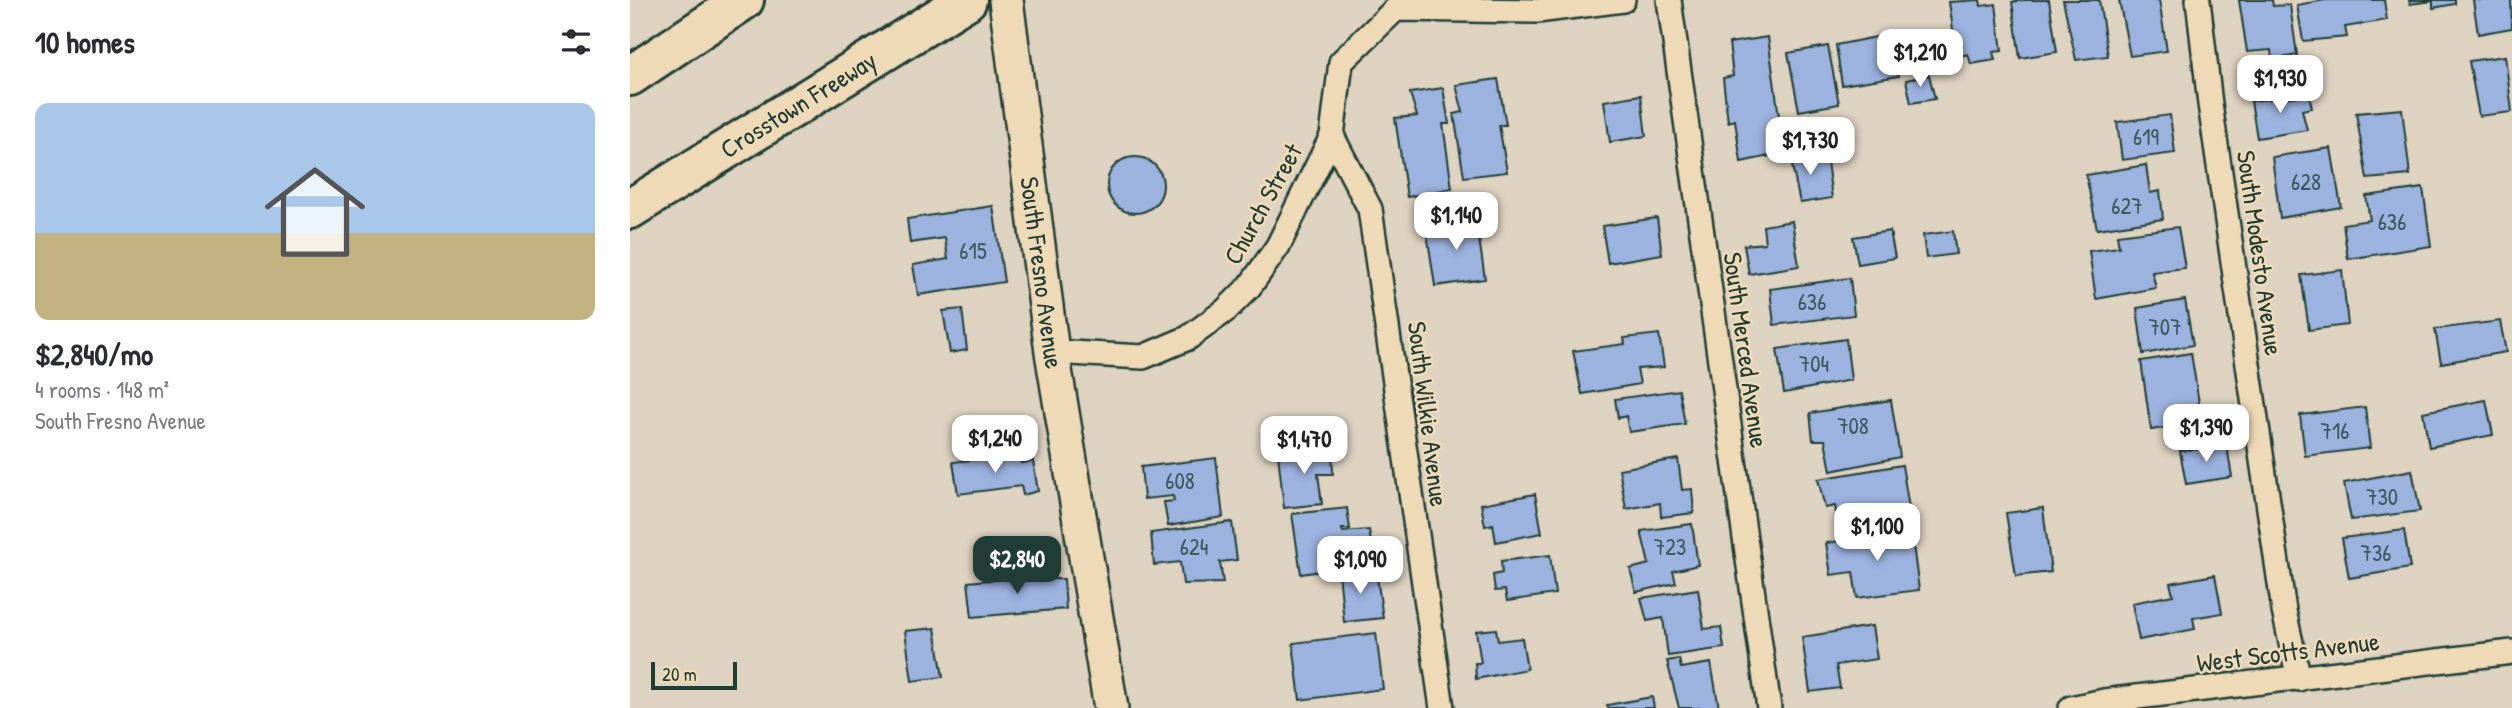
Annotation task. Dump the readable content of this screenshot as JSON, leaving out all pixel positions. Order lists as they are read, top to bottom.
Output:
{
  "streets": {
    "highway": ["Crosstown Freeway"],
    "street": [
      "Church Street",
      "South Modesto Avenue",
      "South Fresno Avenue",
      "South Merced Avenue",
      "South Wilkie Avenue",
      "West Scotts Avenue"
    ]
  },
  "crossings": [
    ["Church Street", "South Fresno Avenue"],
    ["Church Street", "South Wilkie Avenue"],
    ["South Modesto Avenue", "West Scotts Avenue"]
  ],
  "house_numbers": [
    "619",
    "628",
    "627",
    "636",
    "615",
    "636",
    "707",
    "704",
    "708",
    "716",
    "608",
    "730",
    "624",
    "723",
    "736"
  ],
  "scale_bar": "20 m",
  "page": {
    "heading": "10 homes",
    "price": [
      "$1,210",
      "$1,930",
      "$1,730",
      "$1,140",
      "$1,390",
      "$1,240",
      "$1,470",
      "$1,100",
      "$2,840",
      "$1,090"
    ],
    "list": [
      {
        "name": "$2,840/mo",
        "note": "4 rooms · 148 m² · South Fresno Avenue"
      }
    ],
    "scale": "20 m"
  }
}
